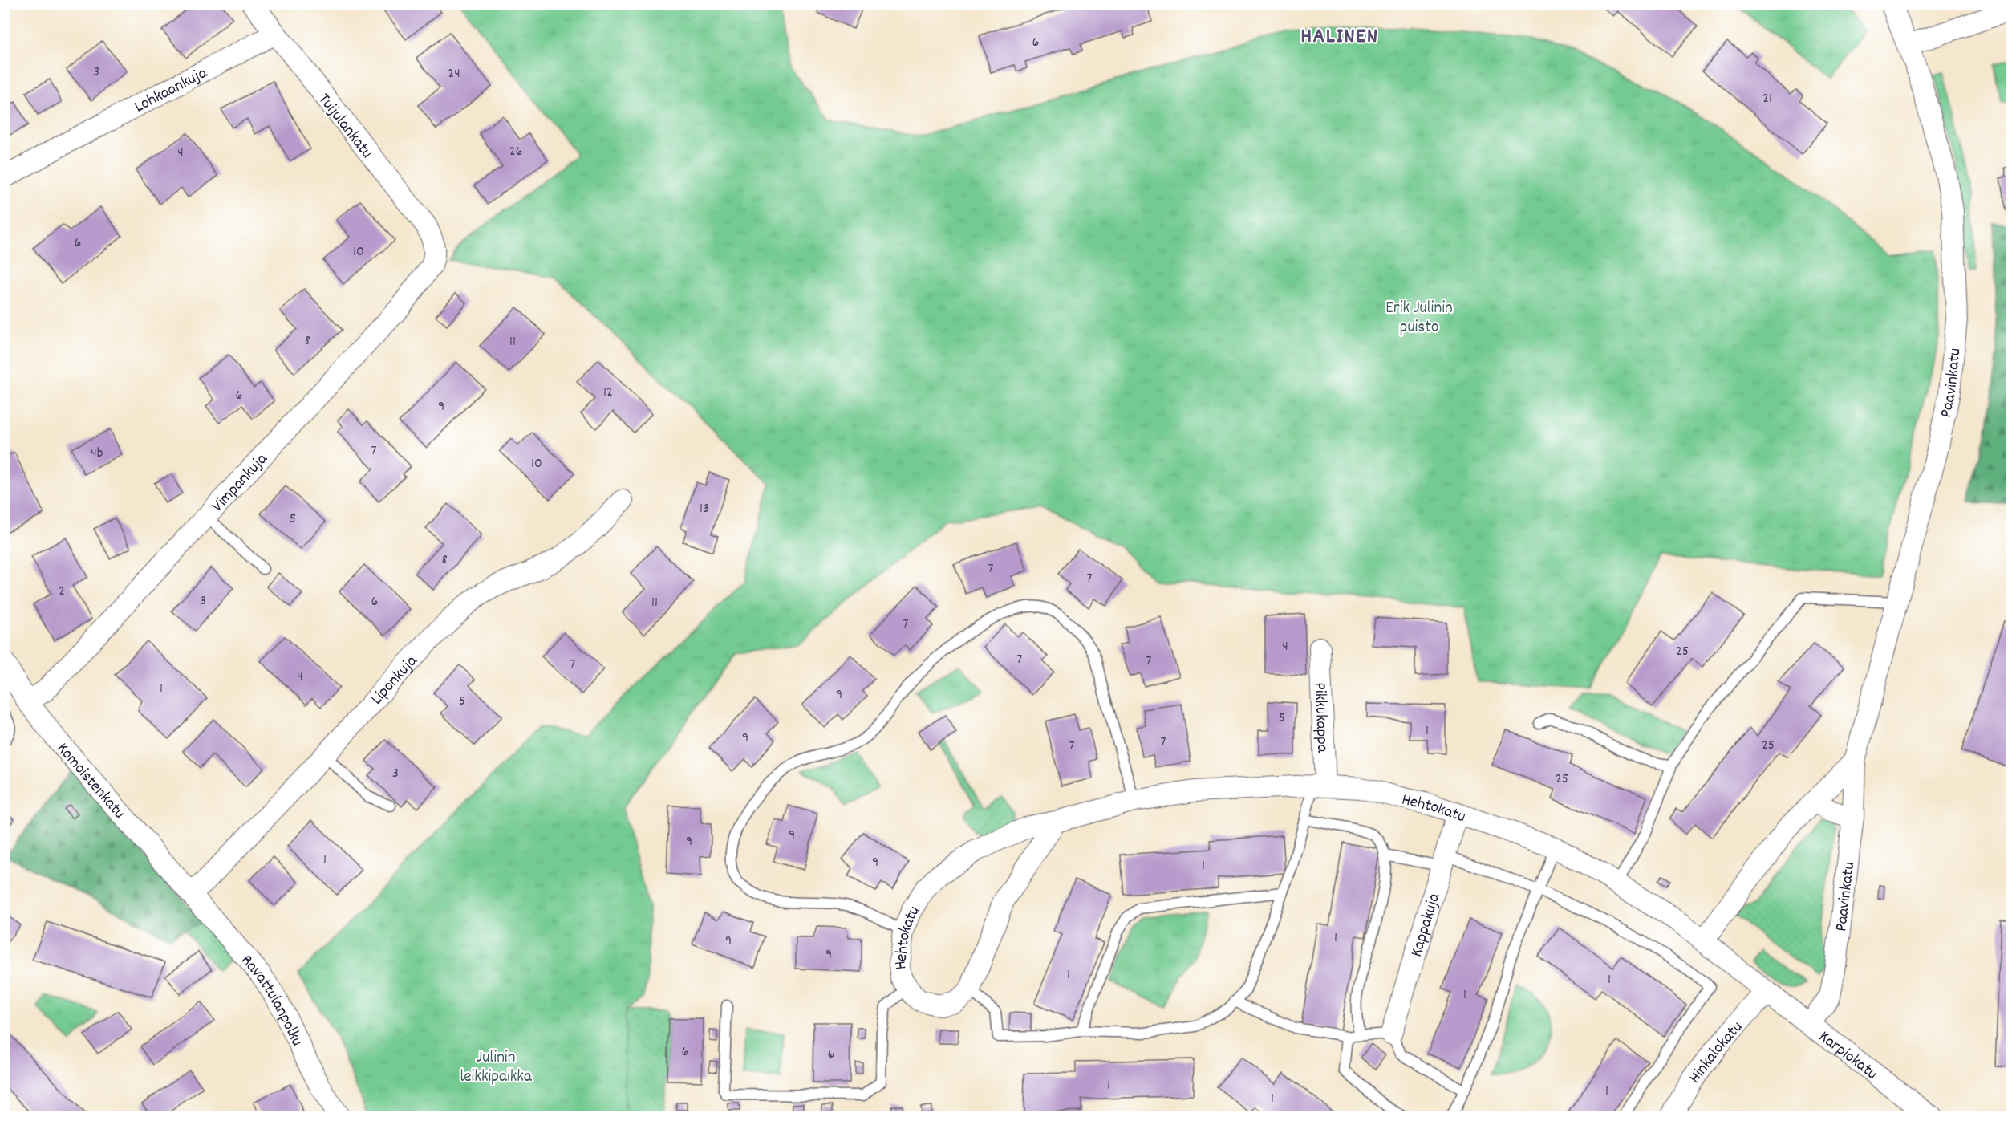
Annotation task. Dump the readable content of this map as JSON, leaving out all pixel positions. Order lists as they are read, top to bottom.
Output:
{
  "streets": {
    "street": [
      "Lohkaankuja",
      "Tuijulankatu",
      "Paavinkatu",
      "Vimpankuja",
      "Liponkuja",
      "Pikkukappa",
      "Komoistenkatu",
      "Hehtokatu",
      "Kappakuja",
      "Ravattulanpolku",
      "Hinkalokatu",
      "Karpiokatu"
    ]
  },
  "crossings": [
    ["Lohkaankuja", "Tuijulankatu"],
    ["Tuijulankatu", "Vimpankuja"],
    ["Paavinkatu", "Hehtokatu"],
    ["Paavinkatu", "Karpiokatu"],
    ["Vimpankuja", "Komoistenkatu"],
    ["Liponkuja", "Komoistenkatu"],
    ["Liponkuja", "Ravattulanpolku"],
    ["Pikkukappa", "Hehtokatu"],
    ["Komoistenkatu", "Ravattulanpolku"],
    ["Hehtokatu", "Kappakuja"],
    ["Hehtokatu", "Hinkalokatu"],
    ["Hehtokatu", "Karpiokatu"],
    ["Hinkalokatu", "Karpiokatu"]
  ],
  "districts": ["HALINEN"],
  "parks": ["Erik Julinin puisto", "Julinin leikkipaikka"],
  "house_numbers": [
    "6",
    "3",
    "24",
    "21",
    "26",
    "4",
    "6",
    "10",
    "8",
    "11",
    "12",
    "6",
    "9",
    "7",
    "4b",
    "10",
    "13",
    "5",
    "8",
    "7",
    "7",
    "2",
    "3",
    "6",
    "11",
    "7",
    "4",
    "25",
    "7",
    "7",
    "7",
    "4",
    "1",
    "9",
    "5",
    "5",
    "1",
    "9",
    "7",
    "25",
    "7",
    "3",
    "25",
    "9",
    "9",
    "1",
    "9",
    "1",
    "1",
    "9",
    "9",
    "1",
    "1",
    "1",
    "6",
    "6",
    "1",
    "1",
    "1"
  ]
}
